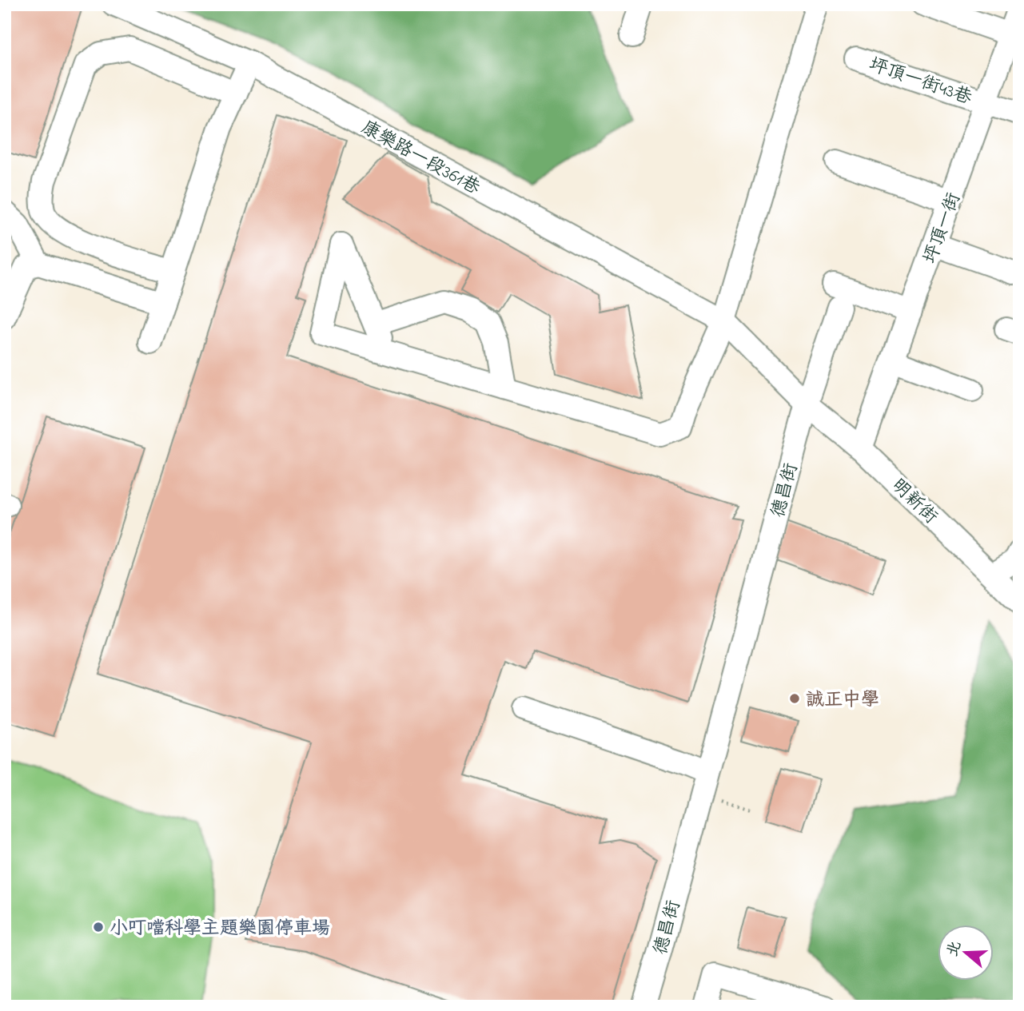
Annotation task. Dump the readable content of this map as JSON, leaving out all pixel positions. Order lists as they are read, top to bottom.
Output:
{
  "streets": {
    "street": [
      "坪頂一街43巷",
      "康樂路一段361巷",
      "坪頂一街",
      "德昌街",
      "明新街"
    ]
  },
  "crossings": [
    ["坪頂一街43巷", "坪頂一街"],
    ["坪頂一街", "明新街"],
    ["德昌街", "明新街"]
  ],
  "places": ["誠正中學", "小叮噹科學主題樂園停車場"],
  "north": "left"
}
